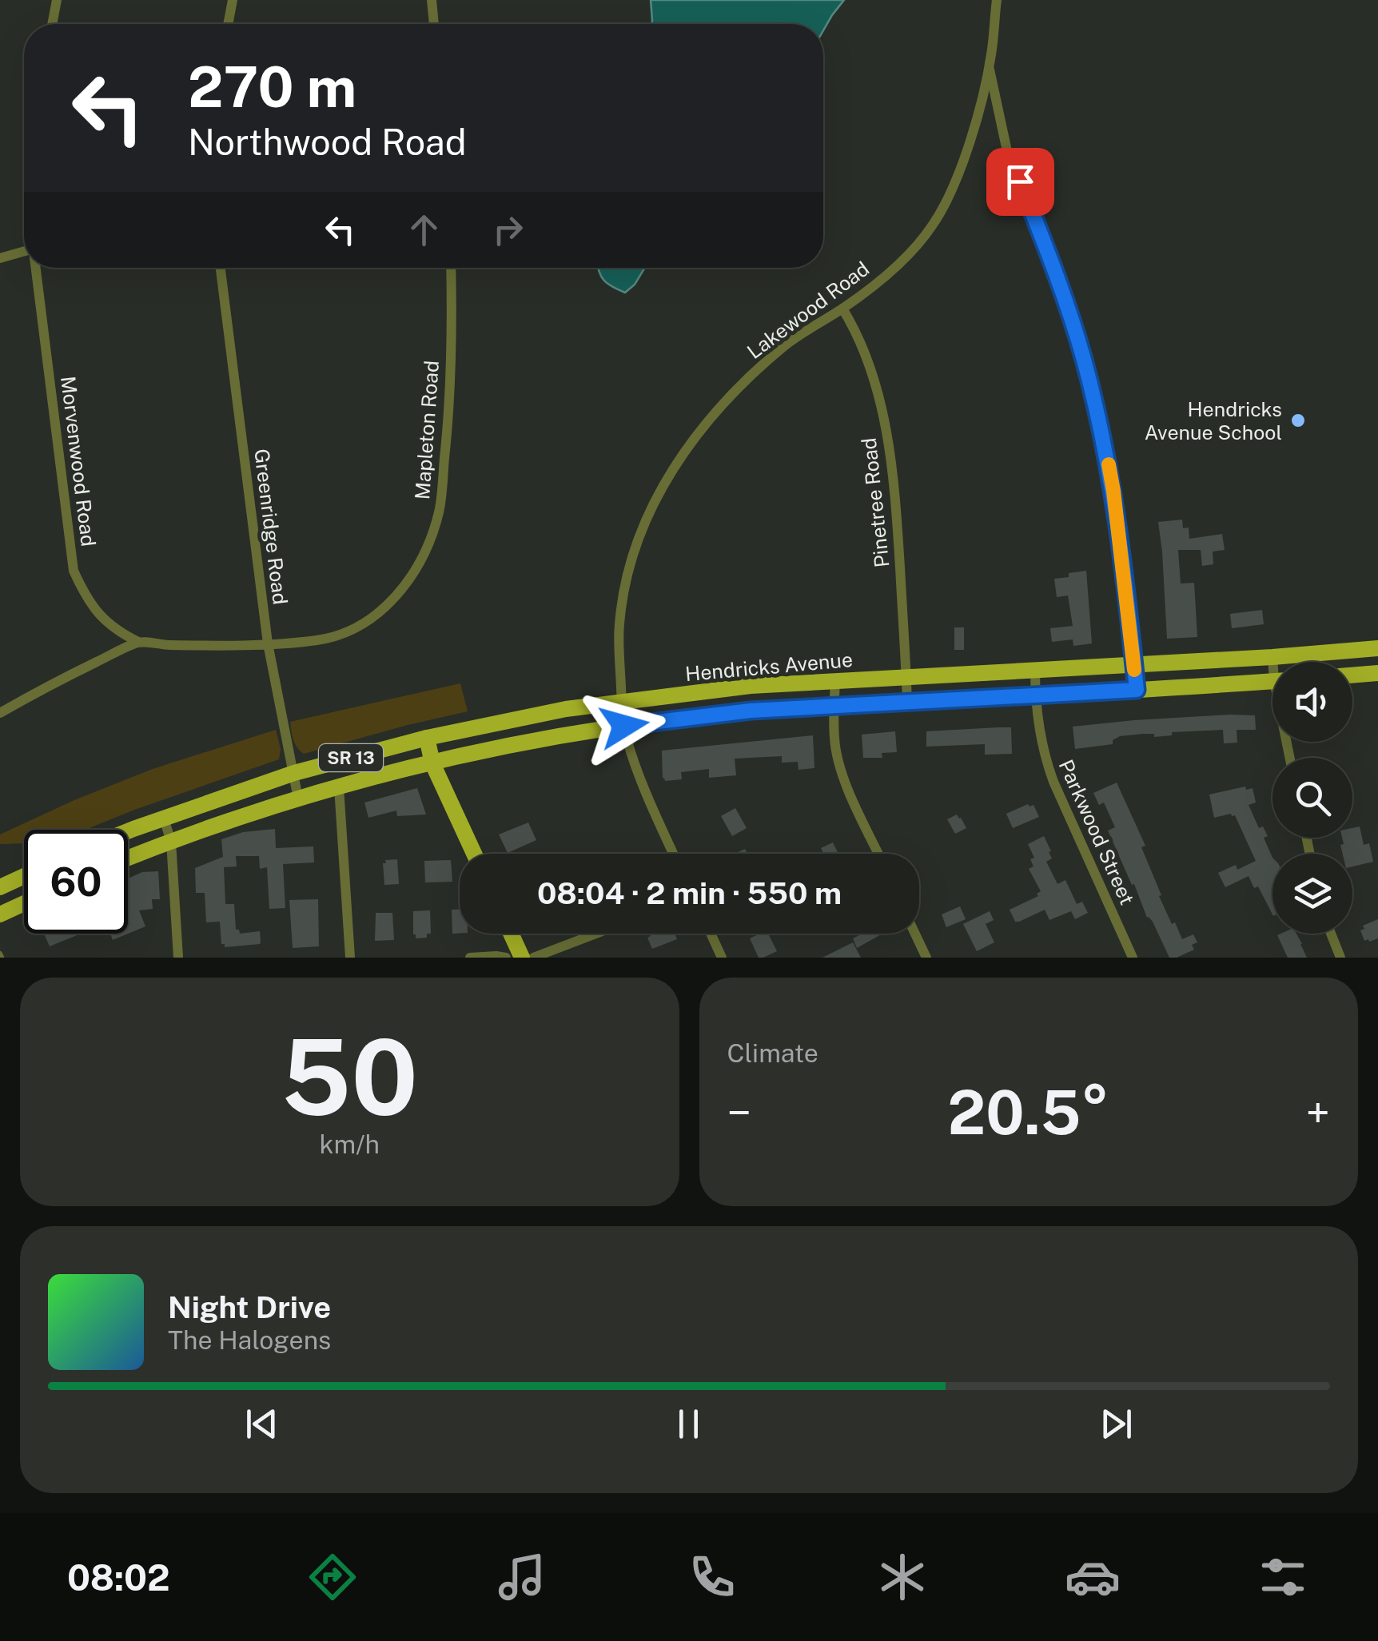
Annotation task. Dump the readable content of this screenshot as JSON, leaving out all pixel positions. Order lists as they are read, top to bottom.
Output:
{
  "streets": {
    "main road": ["Hendricks Avenue", "SR 13"],
    "street": [
      "Lakewood Road",
      "Mapleton Road",
      "Morvenwood Road",
      "Pinetree Road",
      "Greenridge Road",
      "Parkwood Street"
    ]
  },
  "crossings": [
    ["Lakewood Road", "Pinetree Road"],
    ["Lakewood Road", "Hendricks Avenue"],
    ["Lakewood Road", "SR 13"],
    ["Mapleton Road", "Morvenwood Road"],
    ["Mapleton Road", "Greenridge Road"],
    ["Pinetree Road", "Hendricks Avenue"],
    ["Pinetree Road", "SR 13"],
    ["Greenridge Road", "Hendricks Avenue"],
    ["Greenridge Road", "SR 13"],
    ["Hendricks Avenue", "Parkwood Street"],
    ["SR 13", "Parkwood Street"]
  ],
  "places": ["Hendricks Avenue School"],
  "page": {
    "turn": ["270 m", "Northwood Road"],
    "limit": "60",
    "trip": "08:04 · 2 min · 550 m",
    "tile": [
      ["50", "km/h"],
      "Climate"
    ],
    "heat": ["−", "20.5°", "+"],
    "song": ["Night Drive", "The Halogens"],
    "tabs": "08:02"
  }
}
